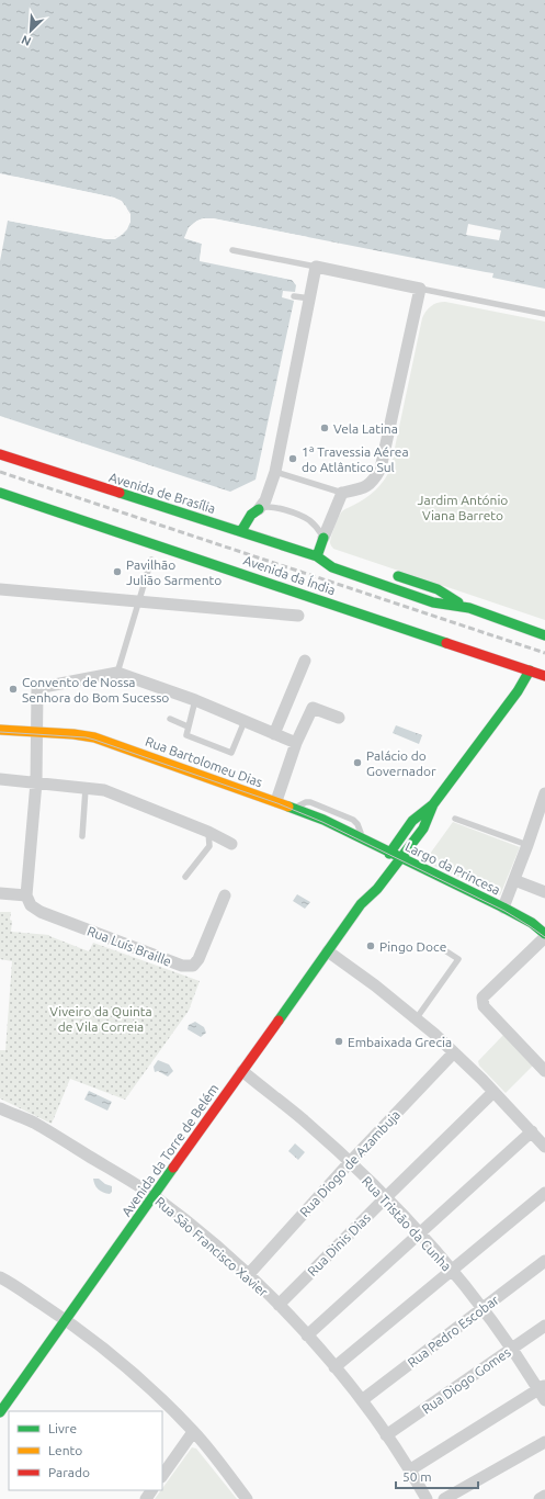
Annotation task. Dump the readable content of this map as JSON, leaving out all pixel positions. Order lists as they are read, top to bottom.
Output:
{
  "streets": {
    "street": [
      "Avenida de Brasília",
      "Avenida da Índia",
      "Rua Bartolomeu Dias",
      "Largo da Princesa",
      "Rua Luís Braille",
      "Avenida da Torre de Belém",
      "Rua Diogo de Azambuja",
      "Rua Tristão da Cunha",
      "Rua Dinis Dias",
      "Rua São Francisco Xavier",
      "Rua Pedro Escobar",
      "Rua Diogo Gomes"
    ]
  },
  "crossings": [
    ["Avenida da Índia", "Avenida da Torre de Belém"],
    ["Rua Bartolomeu Dias", "Largo da Princesa"],
    ["Rua Bartolomeu Dias", "Avenida da Torre de Belém"],
    ["Largo da Princesa", "Avenida da Torre de Belém"],
    ["Avenida da Torre de Belém", "Rua Tristão da Cunha"],
    ["Avenida da Torre de Belém", "Rua São Francisco Xavier"],
    ["Rua Diogo de Azambuja", "Rua Tristão da Cunha"],
    ["Rua Diogo de Azambuja", "Rua São Francisco Xavier"],
    ["Rua Tristão da Cunha", "Rua Dinis Dias"],
    ["Rua Tristão da Cunha", "Rua Pedro Escobar"],
    ["Rua Tristão da Cunha", "Rua Diogo Gomes"],
    ["Rua Dinis Dias", "Rua São Francisco Xavier"],
    ["Rua São Francisco Xavier", "Rua Pedro Escobar"],
    ["Rua São Francisco Xavier", "Rua Diogo Gomes"]
  ],
  "parks": ["Jardim António Viana Barreto", "Viveiro da Quinta de Vila Correia"],
  "places": [
    "Vela Latina",
    "1ª Travessia Aérea do Atlântico Sul",
    "Pavilhão Julião Sarmento",
    "Convento de Nossa Senhora do Bom Sucesso",
    "Palácio do Governador",
    "Pingo Doce",
    "Embaixada Grecia"
  ],
  "legend": ["Livre", "Lento", "Parado"],
  "scale_bar": "50 m",
  "north": "bottom left"
}
